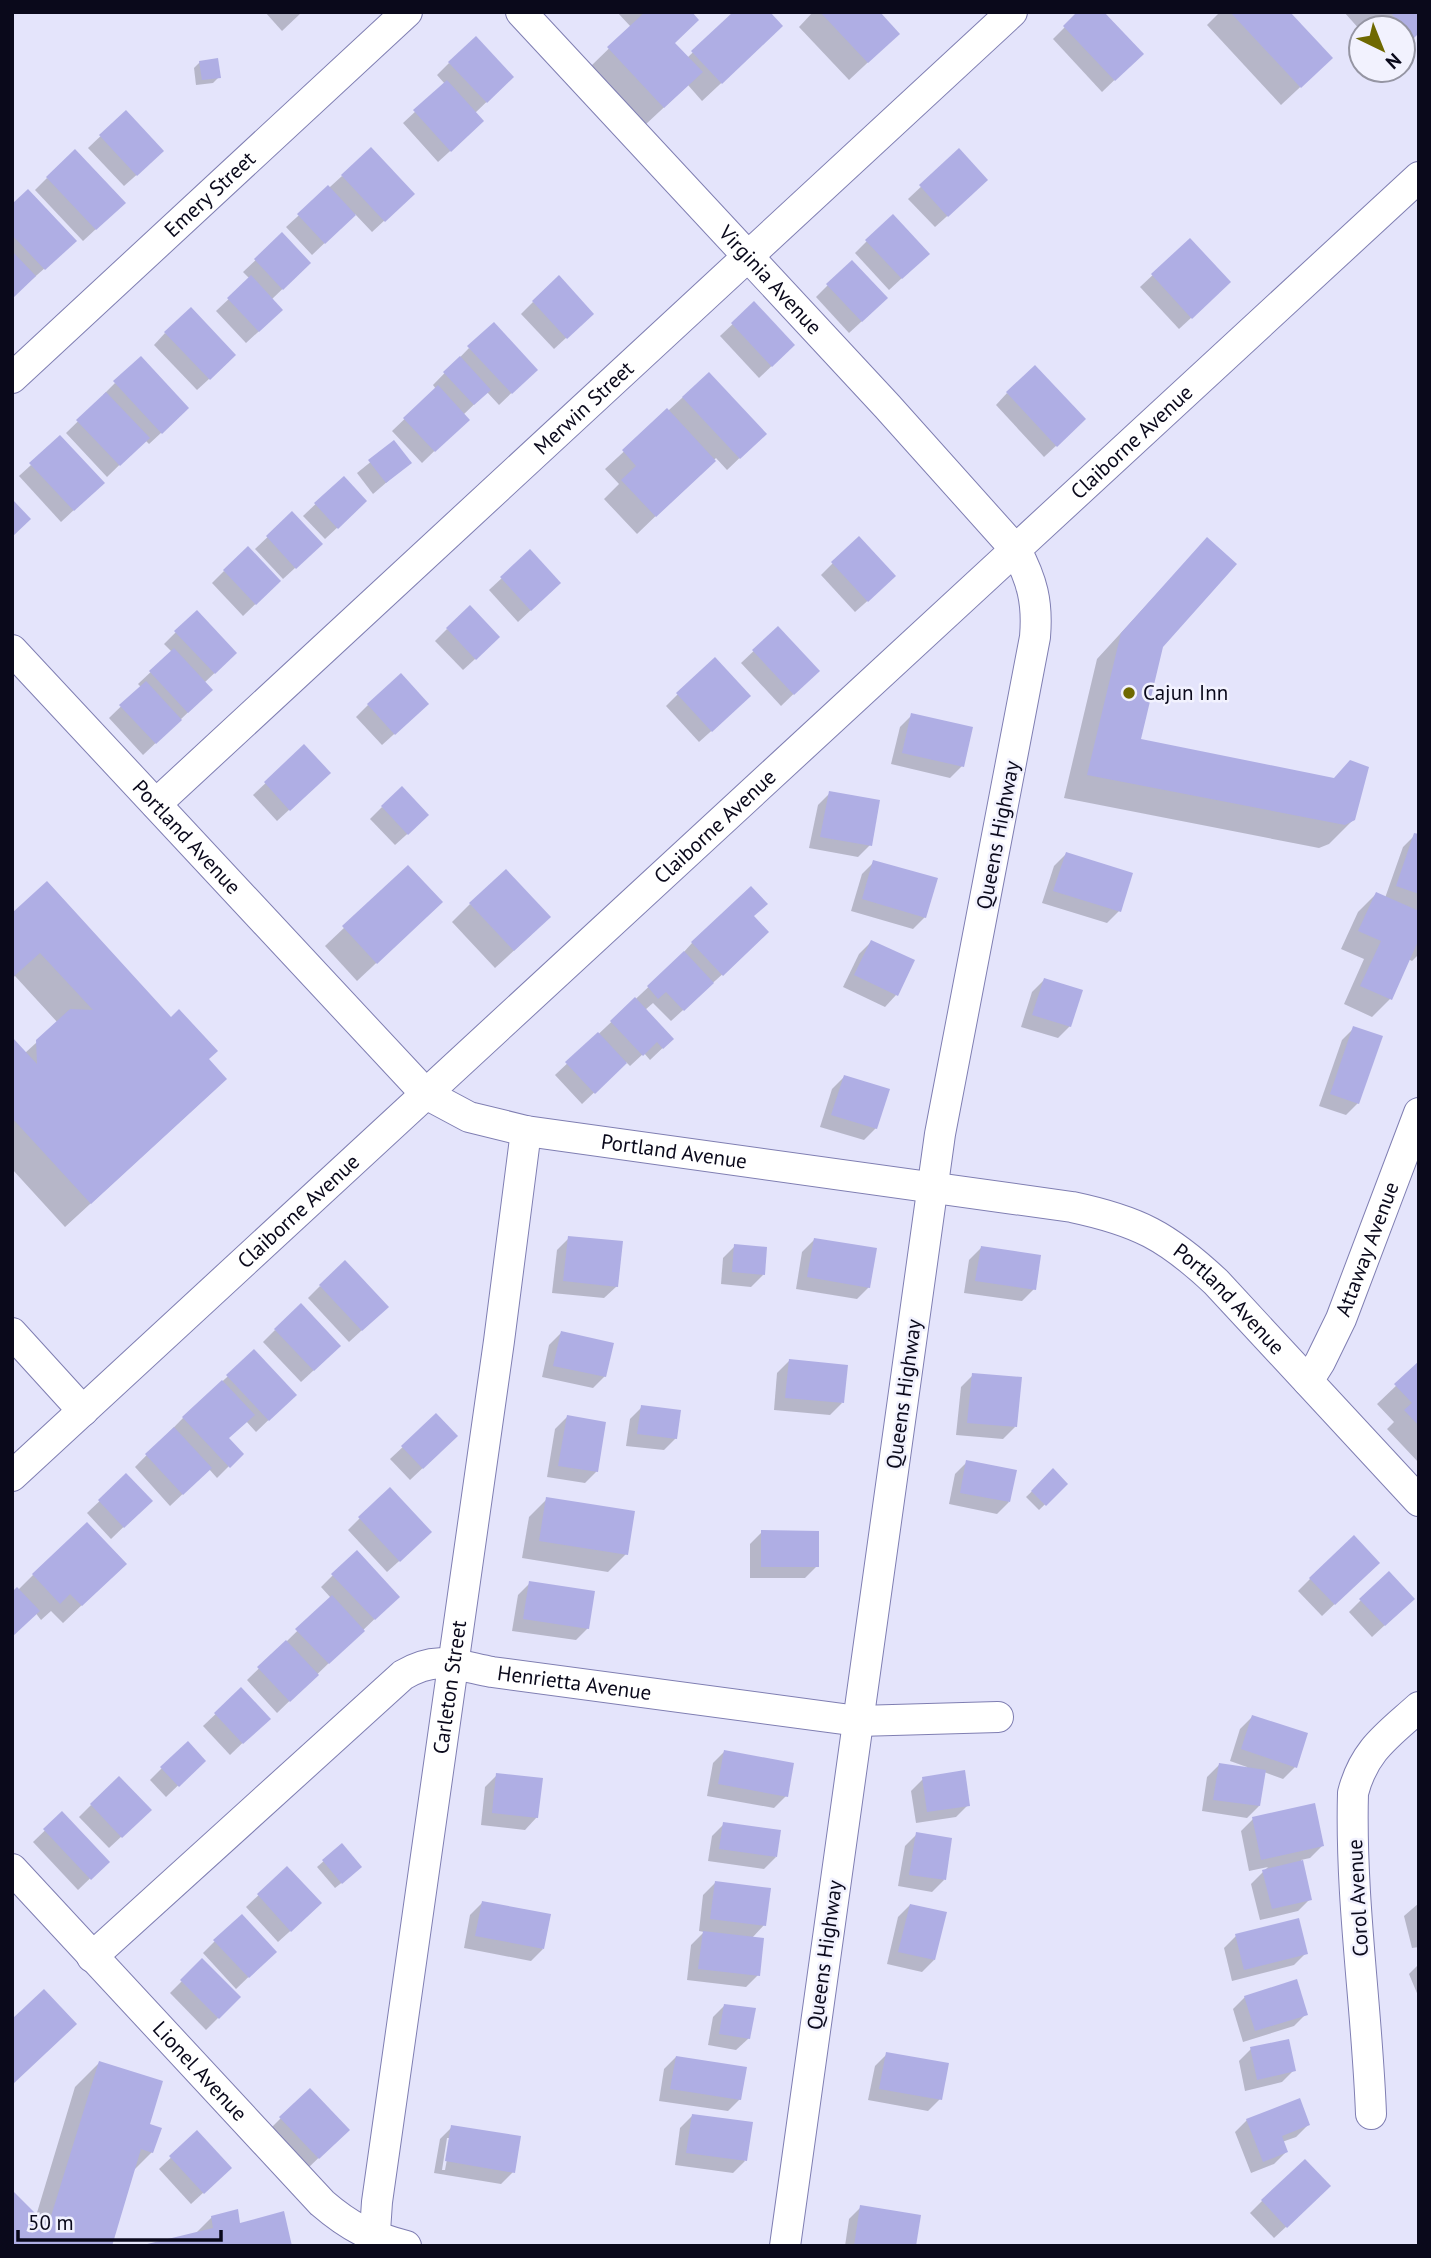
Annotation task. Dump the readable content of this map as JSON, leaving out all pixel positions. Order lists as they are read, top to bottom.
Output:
{
  "streets": {
    "street": [
      "Emery Street",
      "Virginia Avenue",
      "Merwin Street",
      "Claiborne Avenue",
      "Queens Highway",
      "Portland Avenue",
      "Attaway Avenue",
      "Henrietta Avenue",
      "Carleton Street",
      "Corol Avenue",
      "Lionel Avenue"
    ]
  },
  "crossings": [
    ["Virginia Avenue", "Merwin Street"],
    ["Virginia Avenue", "Claiborne Avenue"],
    ["Virginia Avenue", "Queens Highway"],
    ["Merwin Street", "Portland Avenue"],
    ["Claiborne Avenue", "Queens Highway"],
    ["Claiborne Avenue", "Portland Avenue"],
    ["Queens Highway", "Portland Avenue"],
    ["Queens Highway", "Henrietta Avenue"],
    ["Portland Avenue", "Attaway Avenue"],
    ["Portland Avenue", "Carleton Street"],
    ["Henrietta Avenue", "Carleton Street"],
    ["Henrietta Avenue", "Lionel Avenue"],
    ["Carleton Street", "Lionel Avenue"]
  ],
  "places": ["Cajun Inn"],
  "scale_bar": "50 m",
  "north": "bottom right"
}
